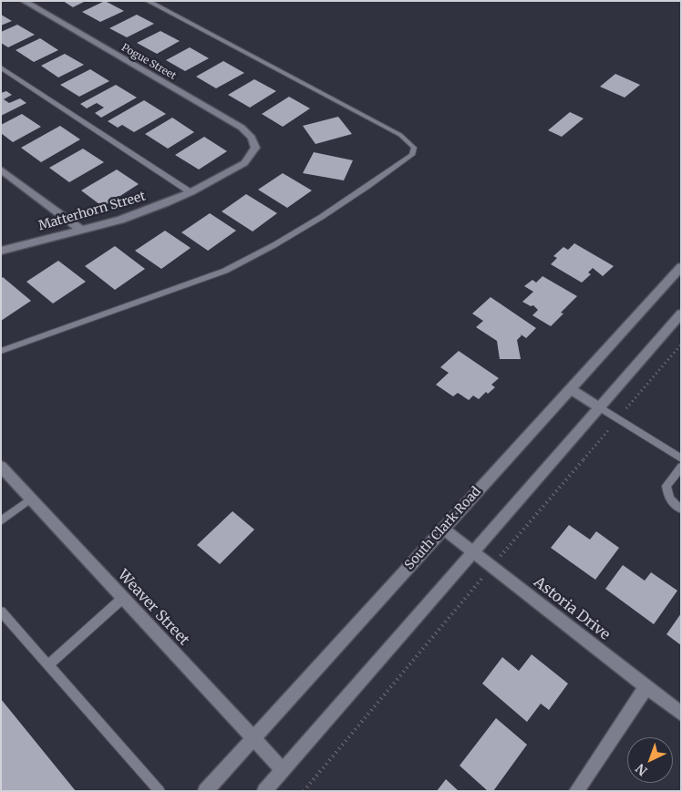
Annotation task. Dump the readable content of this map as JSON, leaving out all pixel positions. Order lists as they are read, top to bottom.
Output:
{
  "streets": {
    "street": [
      "Pogue Street",
      "Matterhorn Street",
      "South Clark Road",
      "Weaver Street",
      "Astoria Drive"
    ]
  },
  "crossings": [
    ["Pogue Street", "Matterhorn Street"],
    ["South Clark Road", "Weaver Street"],
    ["South Clark Road", "Astoria Drive"]
  ],
  "north": "bottom left"
}
